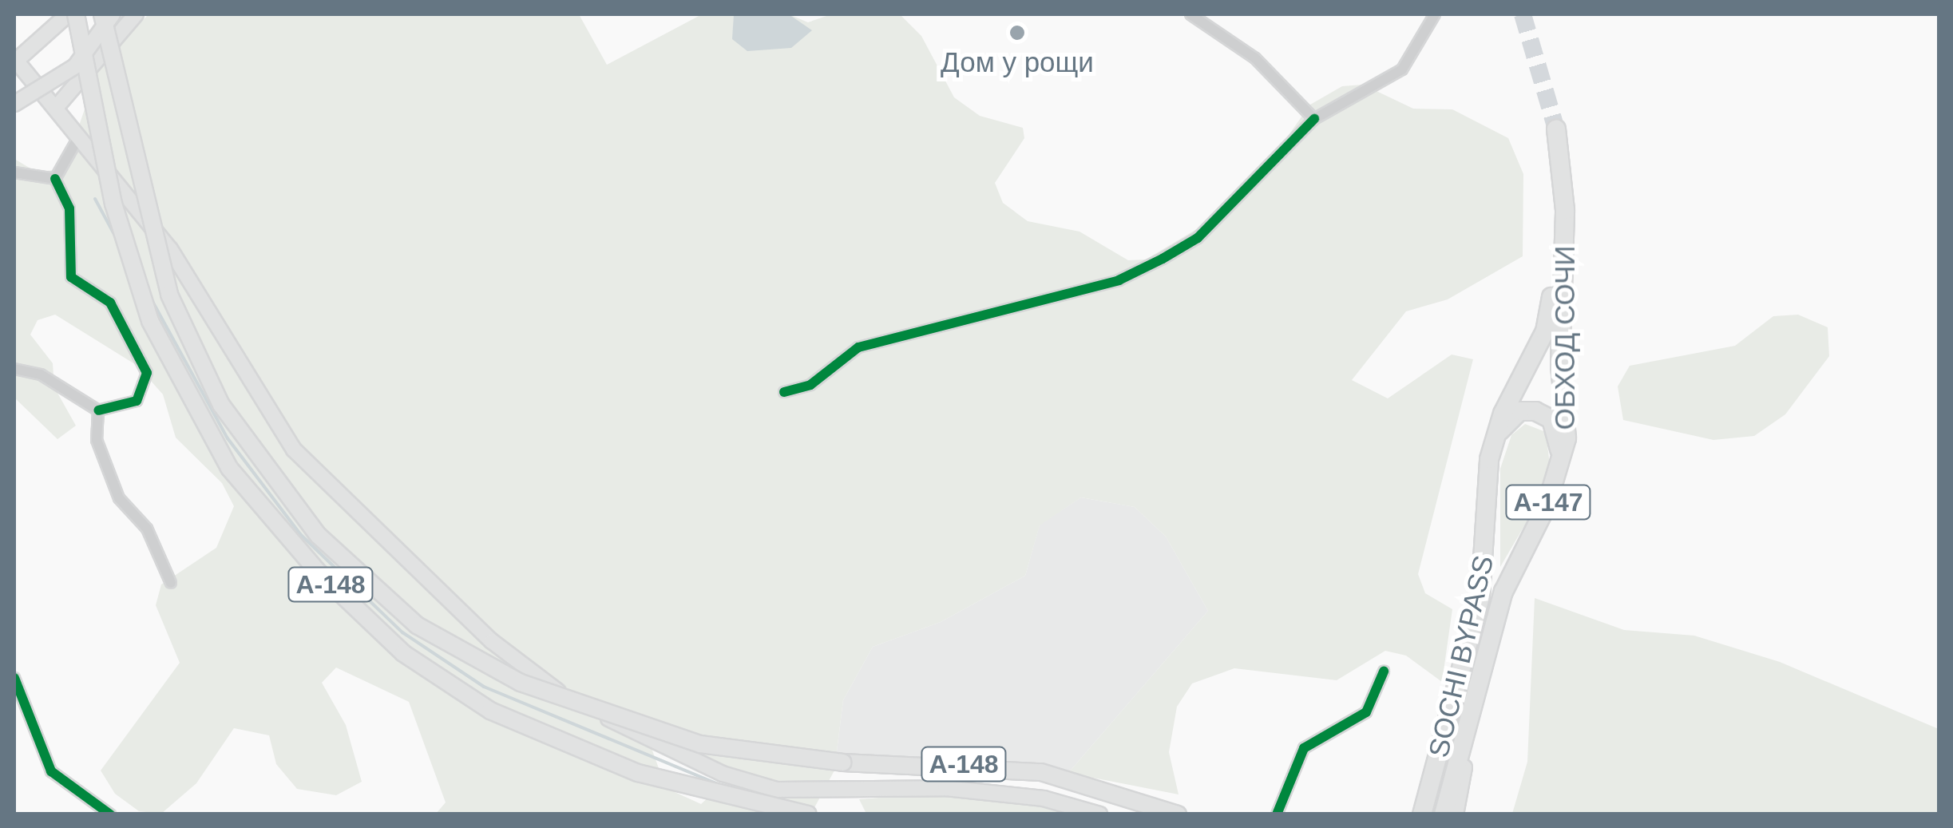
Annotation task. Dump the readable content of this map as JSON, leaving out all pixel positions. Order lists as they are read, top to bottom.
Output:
{
  "streets": {
    "highway": ["ОБХОД СОЧИ", "А-147", "SOCHI BYPASS"],
    "main road": ["А-148"]
  },
  "crossings": [
    ["ОБХОД СОЧИ", "А-147"],
    ["ОБХОД СОЧИ", "SOCHI BYPASS"],
    ["А-147", "SOCHI BYPASS"]
  ],
  "places": ["Дом у рощи"]
}
